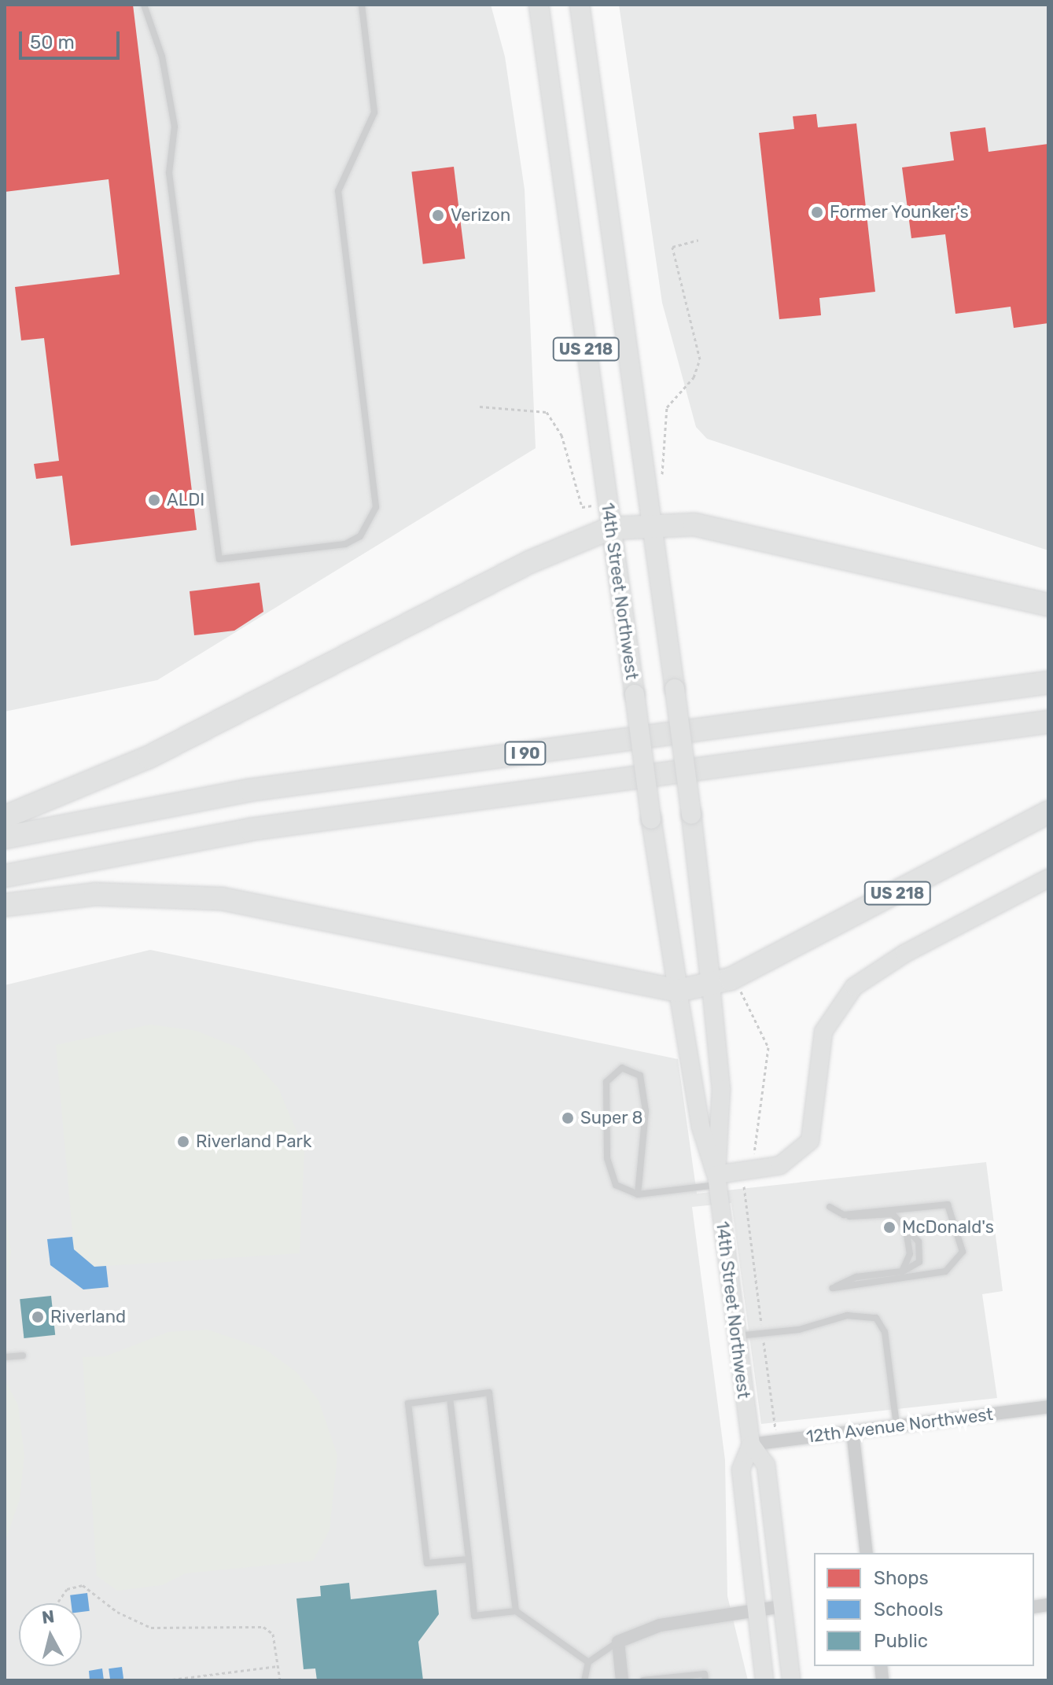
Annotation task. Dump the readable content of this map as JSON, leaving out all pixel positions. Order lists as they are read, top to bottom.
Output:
{
  "streets": {
    "highway": ["US 218", "I 90"],
    "main road": ["14th Street Northwest"],
    "street": ["12th Avenue Northwest"]
  },
  "crossings": [
    ["US 218", "14th Street Northwest"],
    ["14th Street Northwest", "12th Avenue Northwest"]
  ],
  "places": [
    "Former Younker's",
    "Verizon",
    "ALDI",
    "Super 8",
    "Riverland Park",
    "McDonald's",
    "Riverland"
  ],
  "legend": ["Shops", "Schools", "Public"],
  "scale_bar": "50 m",
  "north": "top"
}
